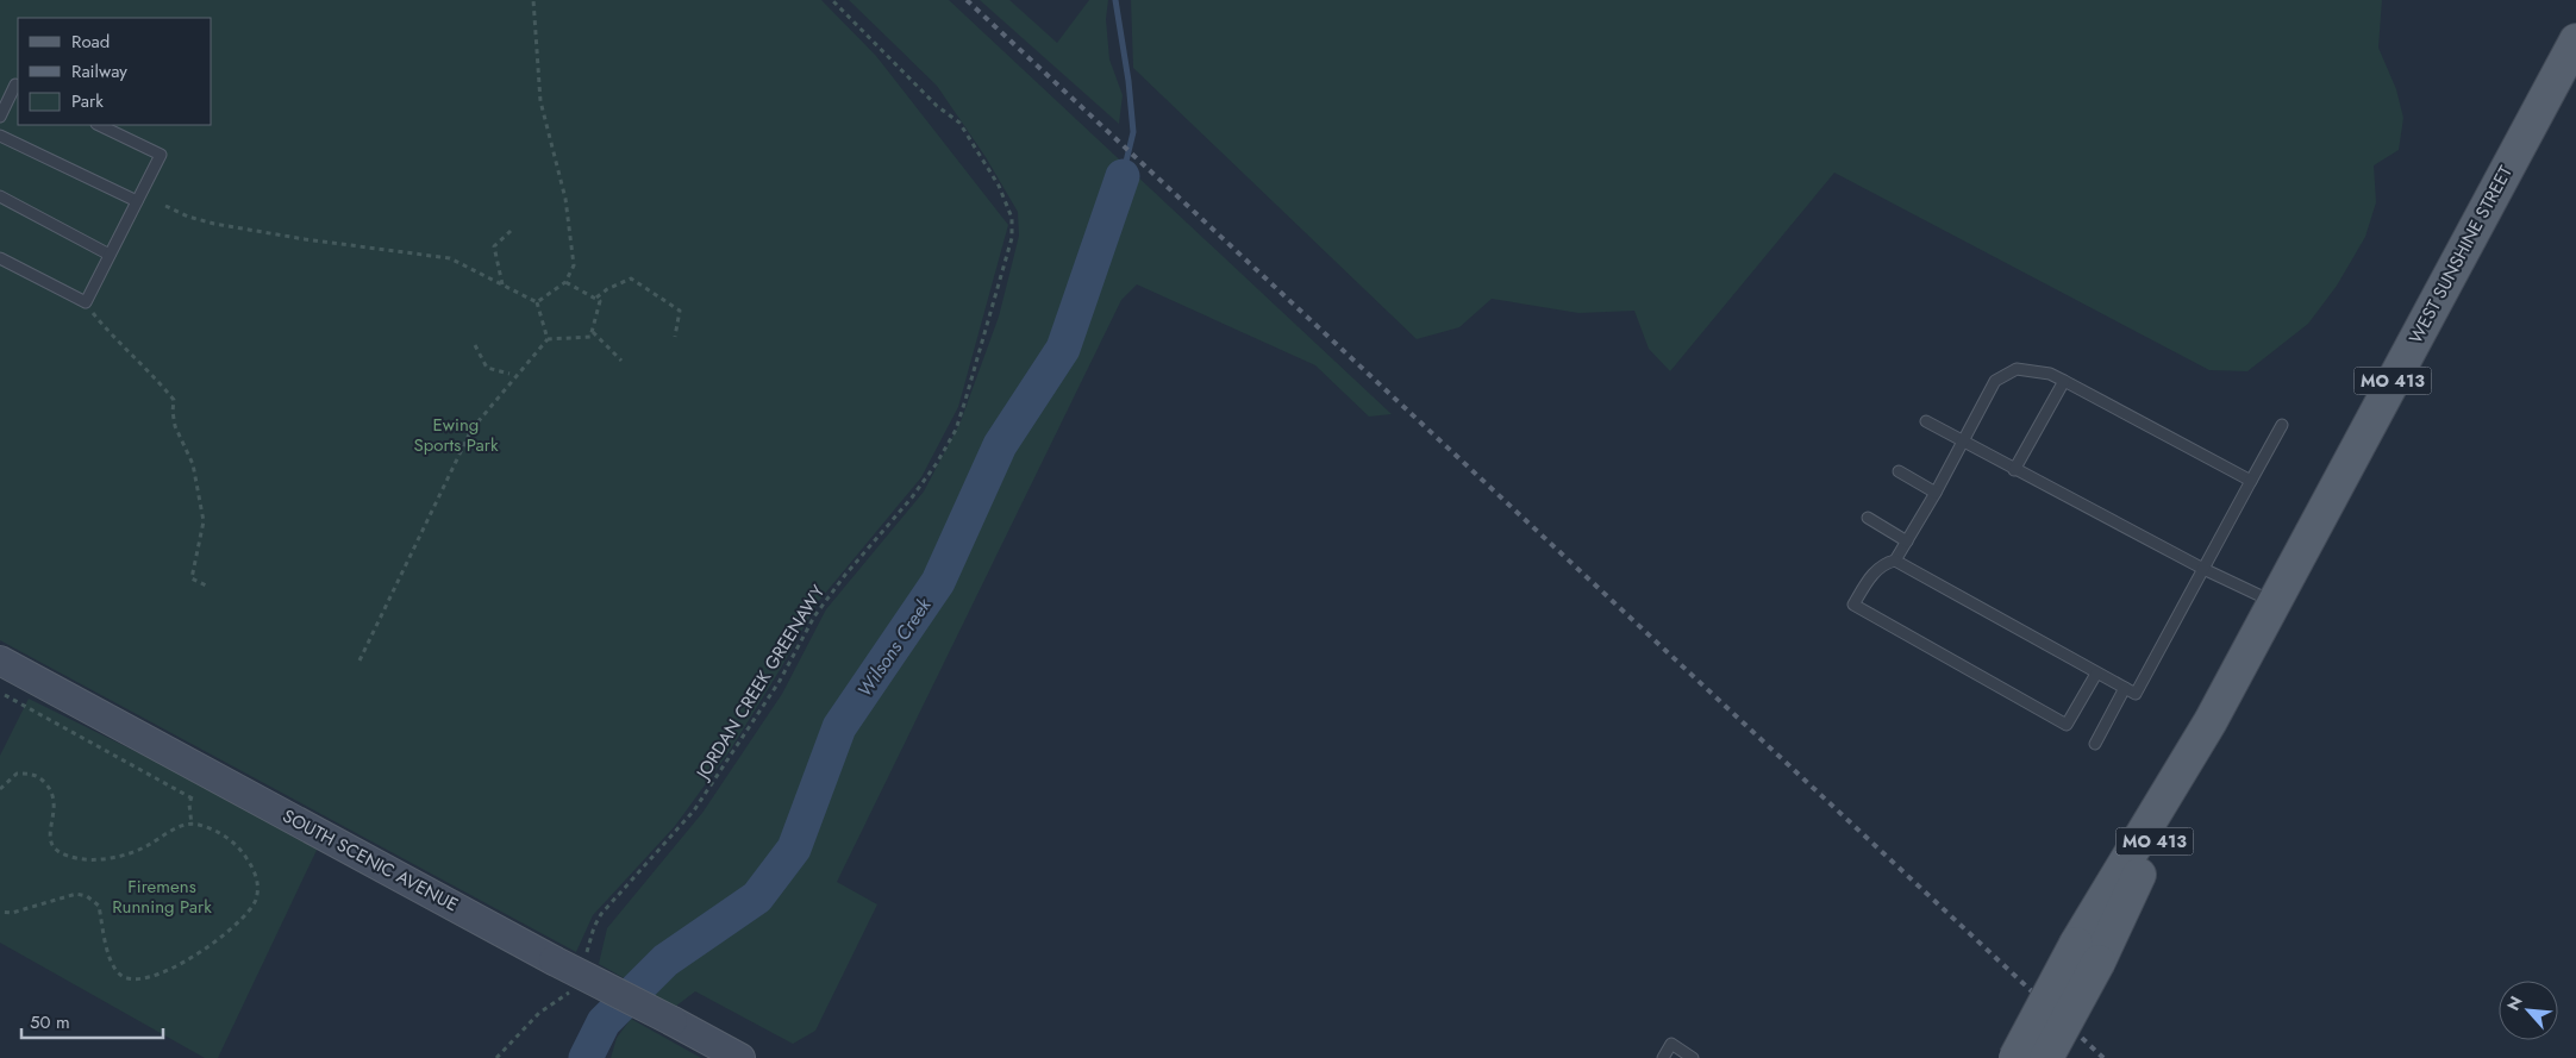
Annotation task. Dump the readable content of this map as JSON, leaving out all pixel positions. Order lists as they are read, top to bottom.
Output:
{
  "streets": {
    "main road": ["WEST SUNSHINE STREET", "MO 413", "SOUTH SCENIC AVENUE"],
    "path": ["JORDAN CREEK GREENAWY"]
  },
  "water": ["Wilsons Creek"],
  "parks": ["Ewing Sports Park", "Firemens Running Park"],
  "legend": ["Road", "Railway", "Park"],
  "scale_bar": "50 m",
  "north": "top left"
}
